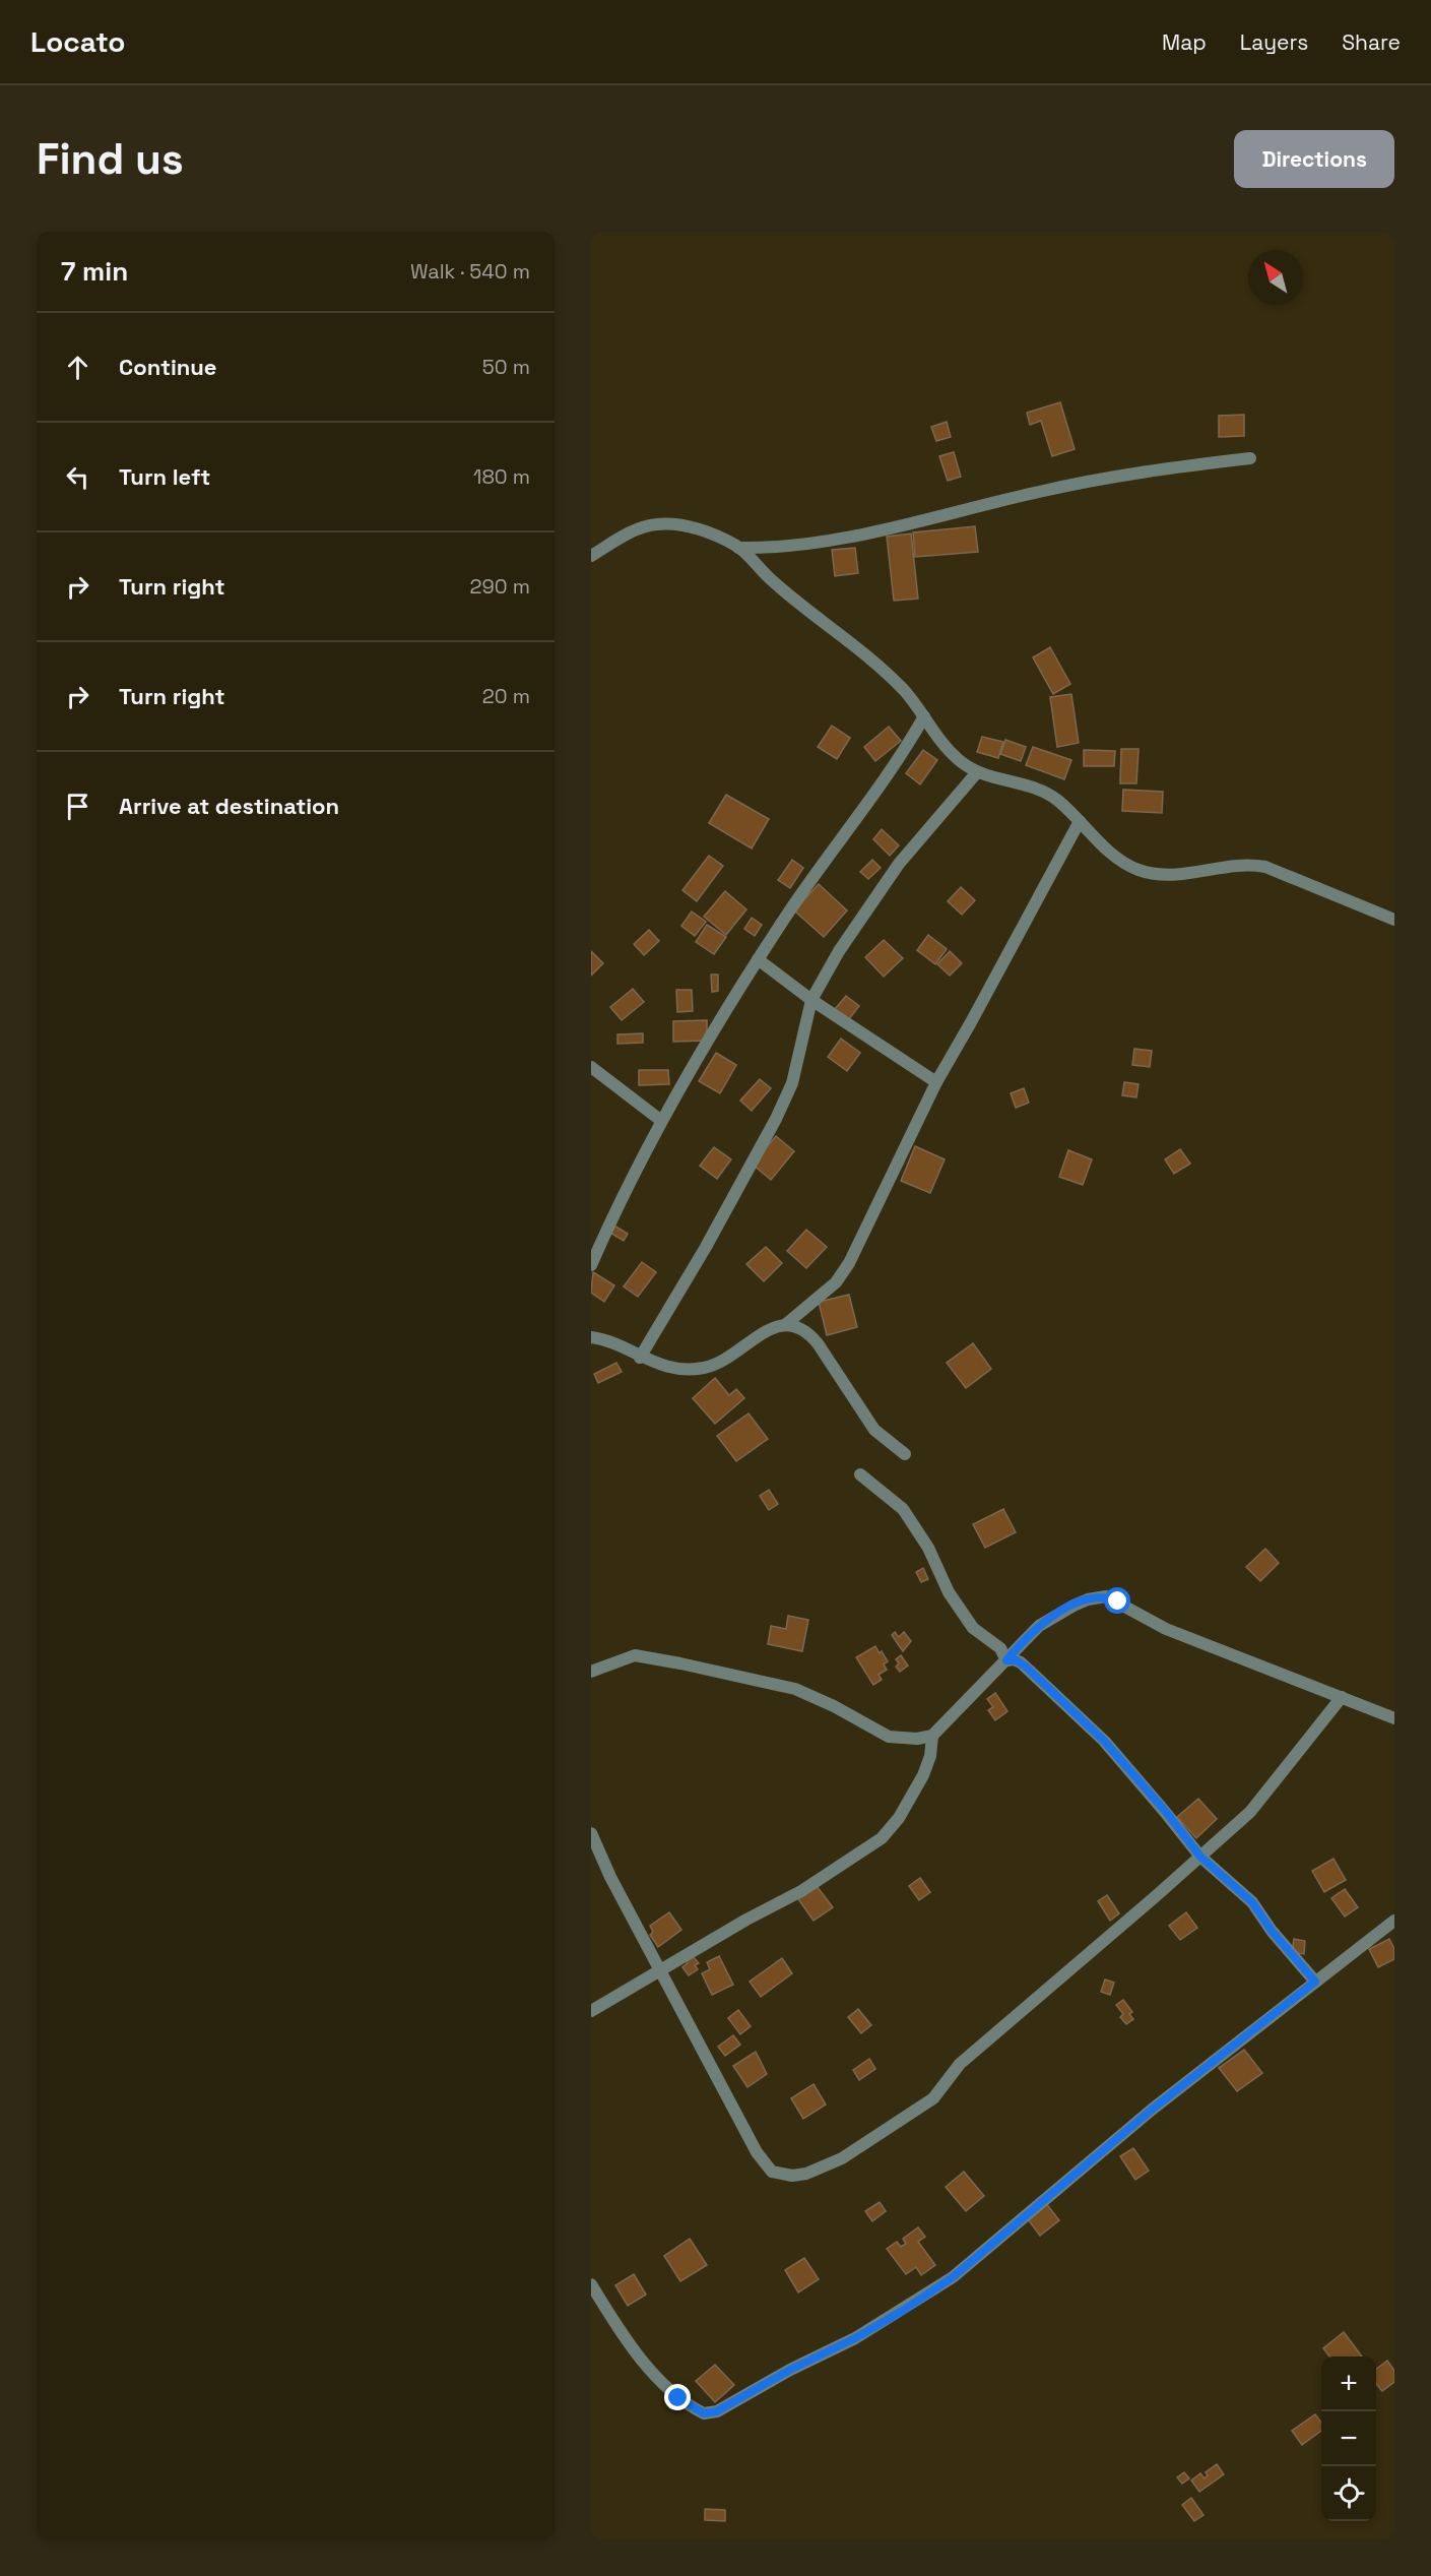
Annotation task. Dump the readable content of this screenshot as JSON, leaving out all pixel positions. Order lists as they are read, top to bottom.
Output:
{
  "north": "top left",
  "page": {
    "header": "Locato",
    "nav": ["Map", "Layers", "Share"],
    "buttons": "Directions",
    "title": "Find us",
    "heading": ["7 min", "Walk · 540 m"],
    "list": [
      ["Continue", "50 m"],
      ["Turn left", "180 m"],
      ["Turn right", "290 m"],
      ["Turn right", "20 m"],
      "Arrive at destination"
    ],
    "map_buttons": ["+", "−"]
  }
}
